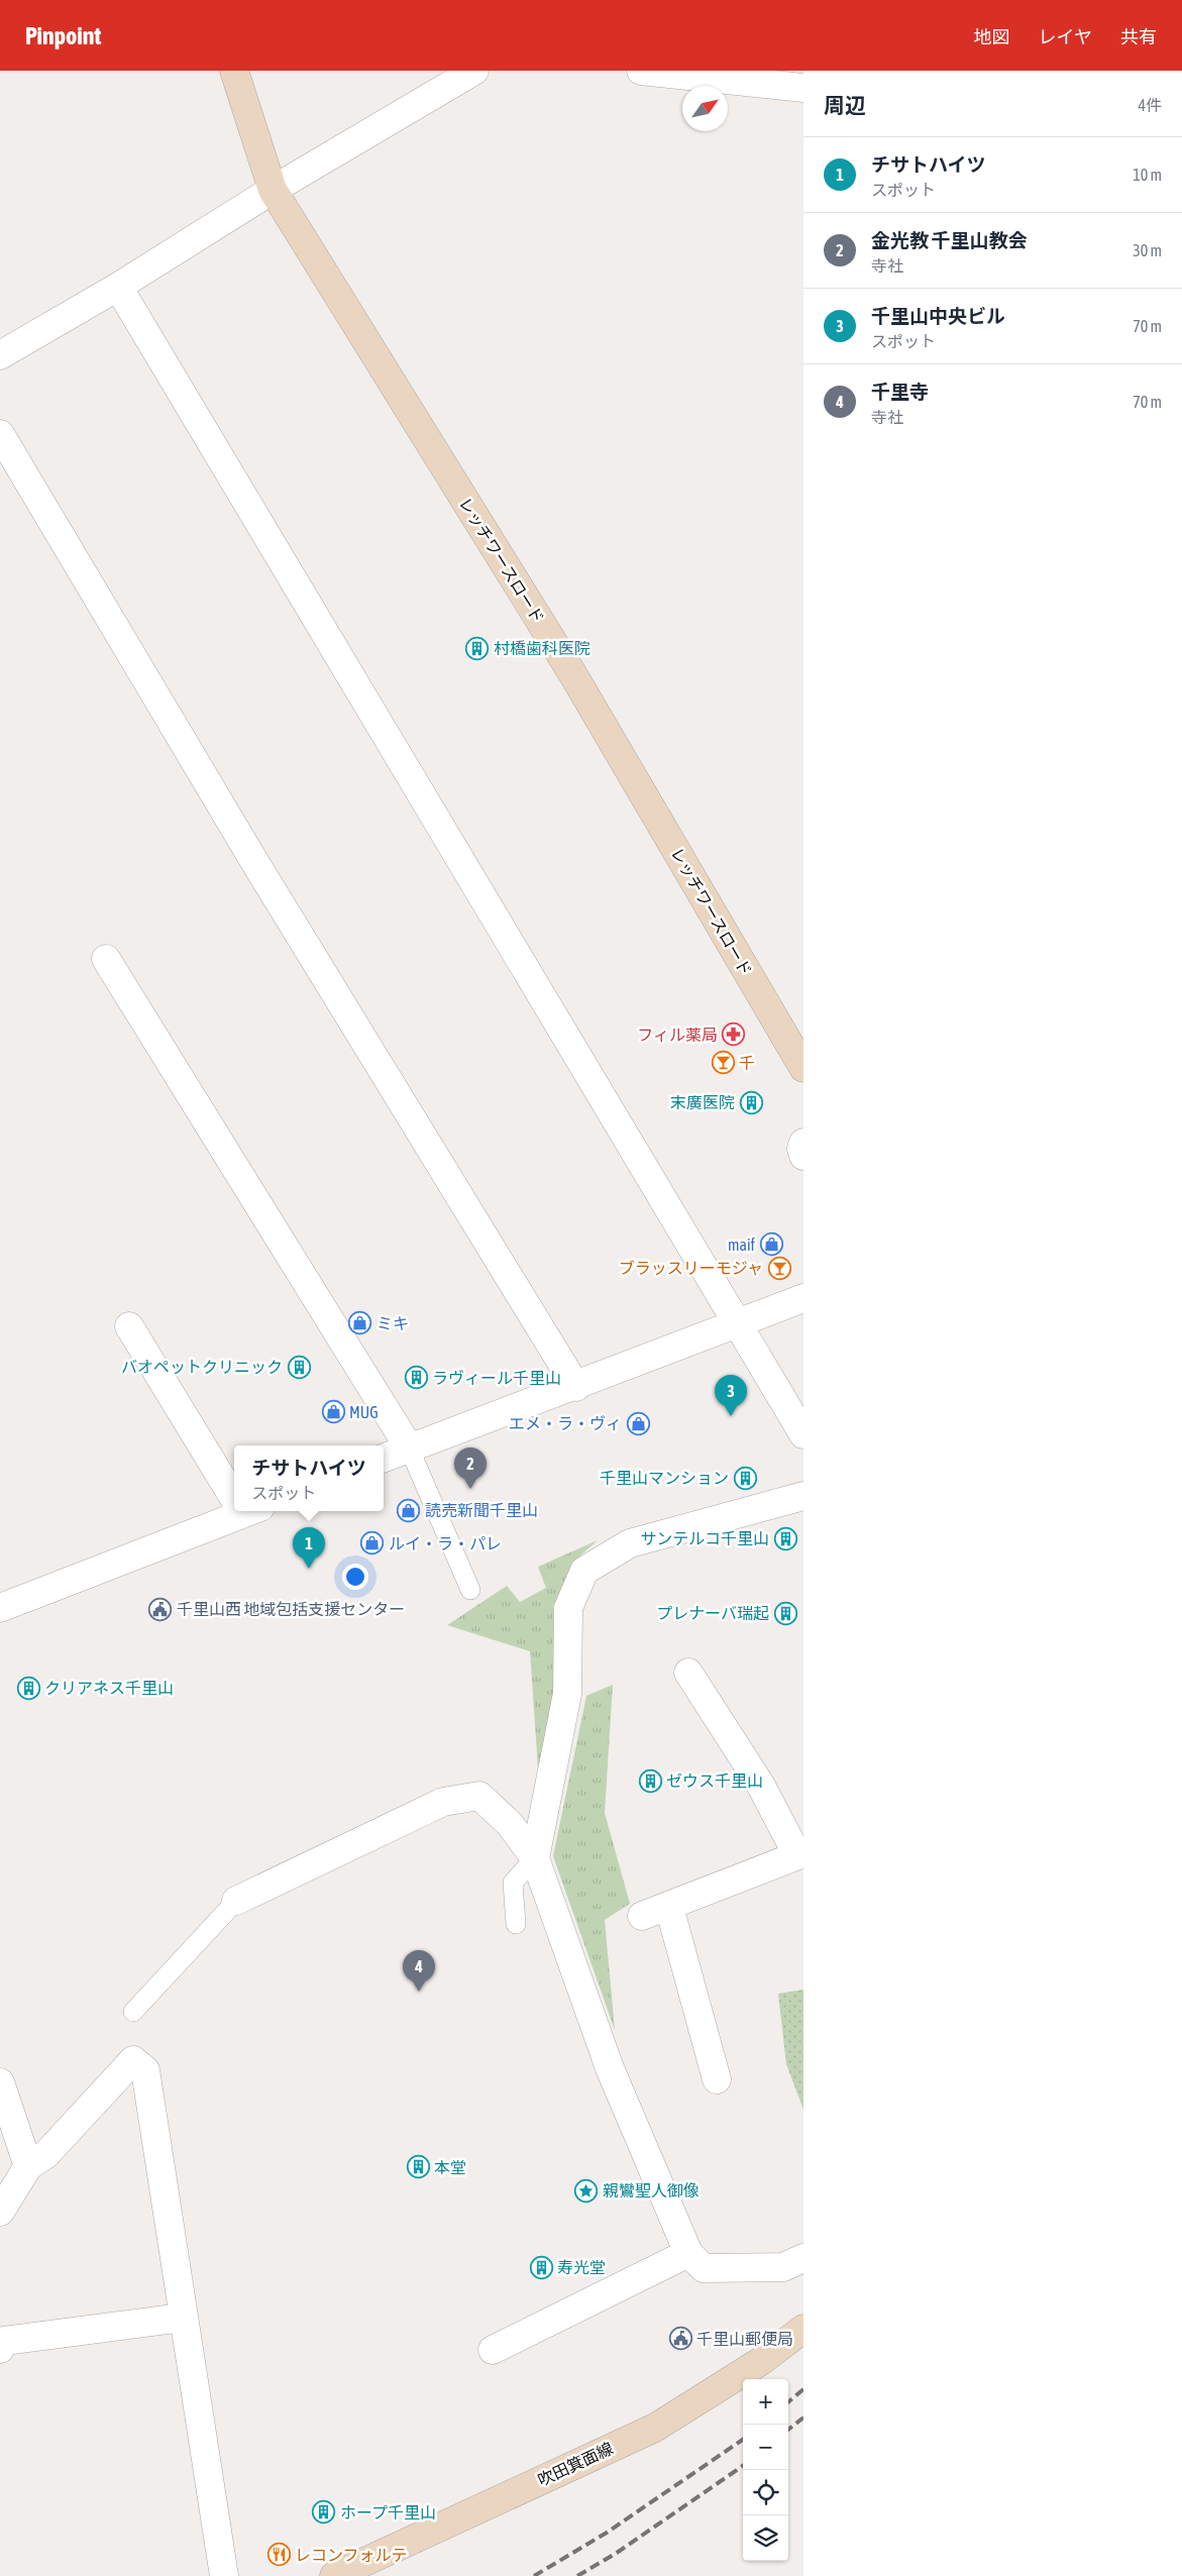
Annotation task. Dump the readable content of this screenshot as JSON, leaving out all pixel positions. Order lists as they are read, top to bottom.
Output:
{
  "streets": {
    "street": ["レッチワースロード", "吹田箕面線"]
  },
  "places": {
    "building": [
      "村橋歯科医院",
      "末廣医院",
      "バオペットクリニック",
      "ラヴィール千里山",
      "千里山マンション",
      "サンテルコ千里山",
      "プレナーバ瑞起",
      "クリアネス千里山",
      "ゼウス千里山",
      "本堂",
      "寿光堂",
      "ホープ千里山"
    ],
    "pharmacy": ["フィル薬局"],
    "bar": ["千", "ブラッスリーモジャ"],
    "shop": [
      "maif",
      "ミキ",
      "MUG",
      "エメ・ラ・ヴィ",
      "読売新聞千里山",
      "ルイ・ラ・パレ"
    ],
    "public building": ["千里山西 地域包括支援センター", "千里山郵便局"],
    "place": ["親鸞聖人御像"],
    "restaurant": ["レコンフォルテ"]
  },
  "north": "top right",
  "page": {
    "header": "Pinpoint",
    "nav": ["地図", "レイヤ", "共有"],
    "heading": ["周辺", "4件"],
    "list": [
      {
        "mark": "1",
        "name": "チサトハイツ",
        "note": "スポット",
        "value": "10 m"
      },
      {
        "mark": "2",
        "name": "金光教 千里山教会",
        "note": "寺社",
        "value": "30 m"
      },
      {
        "mark": "3",
        "name": "千里山中央ビル",
        "note": "スポット",
        "value": "70 m"
      },
      {
        "mark": "4",
        "name": "千里寺",
        "note": "寺社",
        "value": "70 m"
      }
    ],
    "pins": [
      "3",
      "2",
      "1",
      "4"
    ],
    "popup": ["チサトハイツ", "スポット"],
    "map_buttons": ["+", "−"]
  }
}
